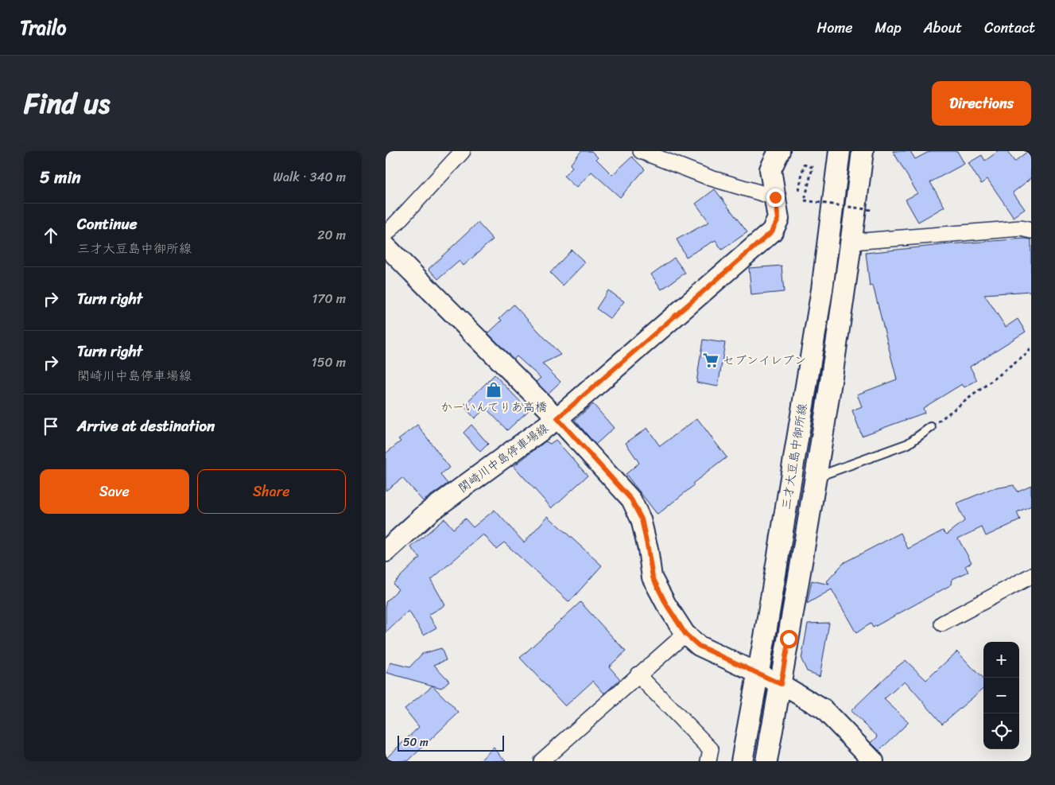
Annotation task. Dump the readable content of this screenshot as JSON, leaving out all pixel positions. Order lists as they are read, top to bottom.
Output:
{
  "streets": {
    "main road": ["三才大豆島中御所線", "関崎川中島停車場線"]
  },
  "places": {
    "supermarket": ["セブンイレブン"],
    "shop": ["かーいんてりあ高橋"]
  },
  "scale_bar": "50 m",
  "page": {
    "header": "Trailo",
    "nav": [
      "Home",
      "Map",
      "About",
      "Contact"
    ],
    "title": "Find us",
    "buttons": [
      "Directions",
      ["Save", "Share"]
    ],
    "heading": ["5 min", "Walk · 340 m"],
    "list": [
      ["Continue", "三才大豆島中御所線", "20 m"],
      ["Turn right", "170 m"],
      ["Turn right", "関崎川中島停車場線", "150 m"],
      "Arrive at destination"
    ],
    "map_buttons": ["+", "−"],
    "scale": "50 m"
  }
}
